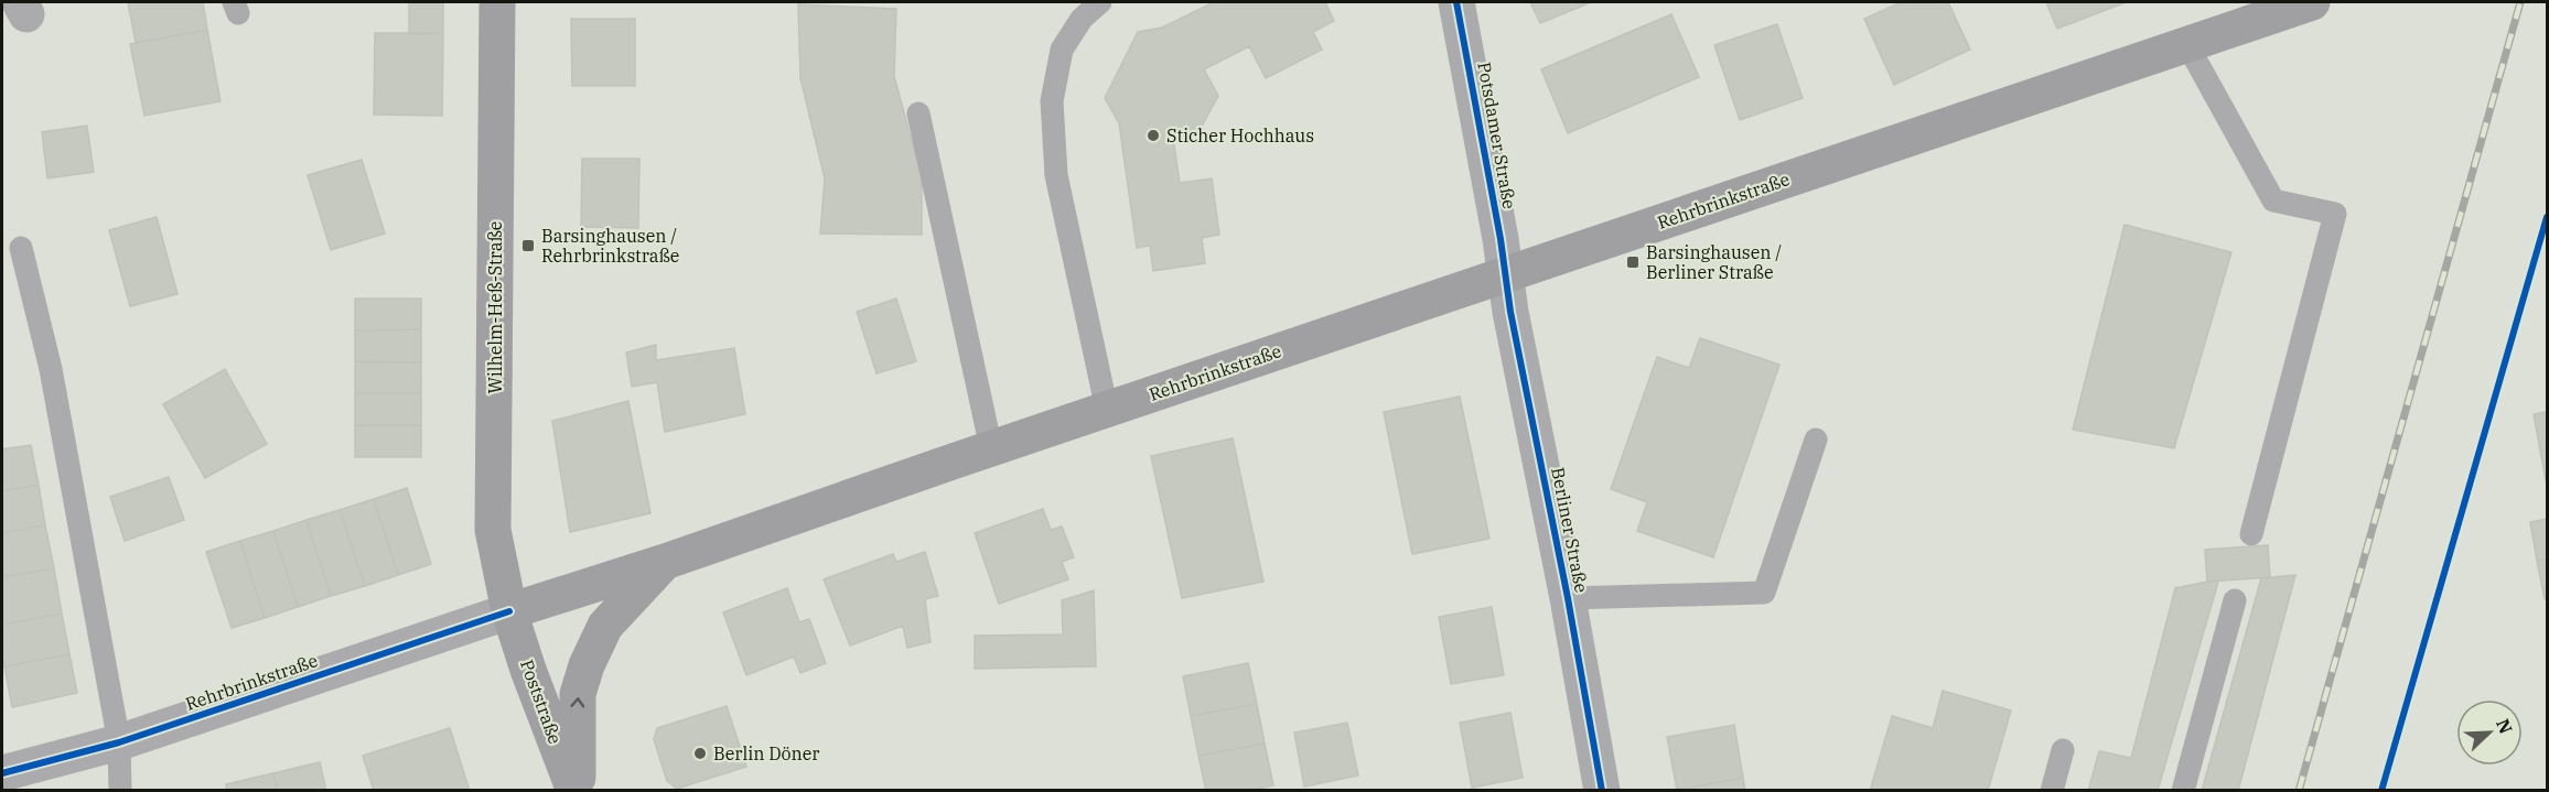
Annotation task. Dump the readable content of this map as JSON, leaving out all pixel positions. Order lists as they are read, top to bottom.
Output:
{
  "streets": {
    "main road": ["Rehrbrinkstraße", "Wilhelm-Heß-Straße", "Poststraße"],
    "street": ["Potsdamer Straße", "Berliner Straße"]
  },
  "crossings": [
    ["Potsdamer Straße", "Rehrbrinkstraße"],
    ["Potsdamer Straße", "Berliner Straße"],
    ["Rehrbrinkstraße", "Wilhelm-Heß-Straße"],
    ["Rehrbrinkstraße", "Berliner Straße"],
    ["Rehrbrinkstraße", "Poststraße"],
    ["Wilhelm-Heß-Straße", "Poststraße"]
  ],
  "places": {
    "other": ["Sticher Hochhaus", "Berlin Döner"],
    "transit": ["Barsinghausen / Rehrbrinkstraße", "Barsinghausen / Berliner Straße"]
  },
  "north": "top right"
}
